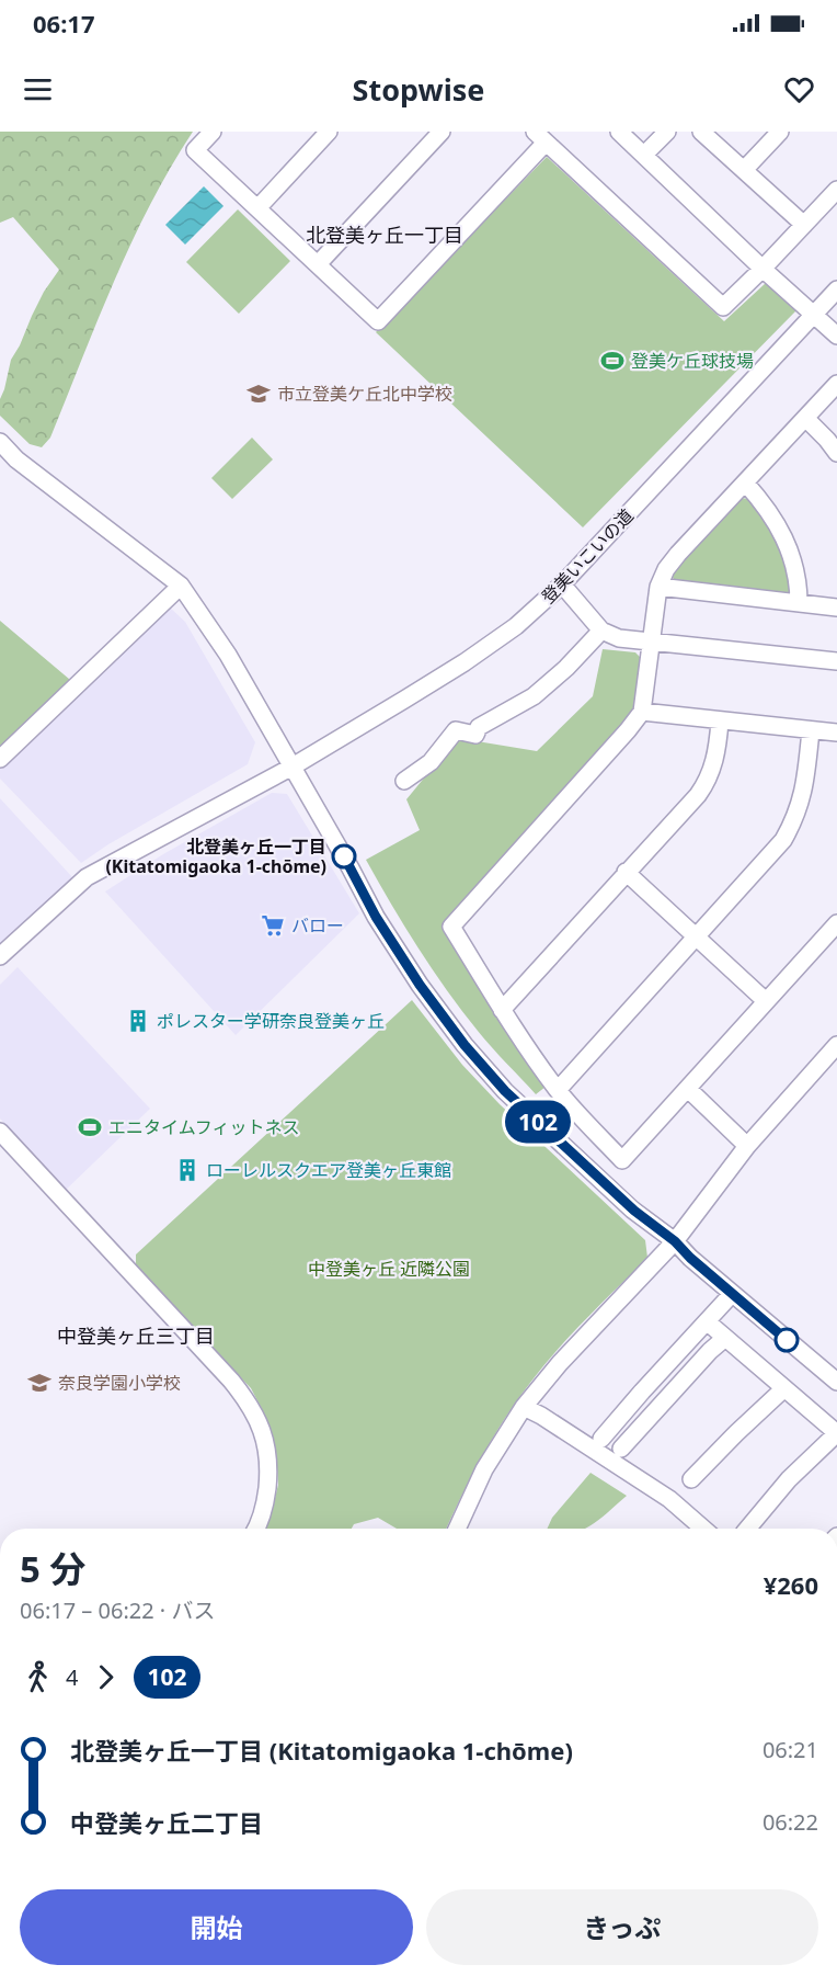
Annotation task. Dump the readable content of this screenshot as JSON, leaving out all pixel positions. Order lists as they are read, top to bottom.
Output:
{
  "streets": {
    "street": ["登美いこいの道"]
  },
  "districts": ["北登美ヶ丘一丁目", "中登美ヶ丘三丁目"],
  "parks": ["中登美ヶ丘 近隣公園"],
  "places": {
    "sports": ["登美ケ丘球技場", "エニタイムフィットネス"],
    "school or university": ["市立登美ケ丘北中学校", "奈良学園小学校"],
    "other": ["北登美ヶ丘一丁目 (Kitatomigaoka 1-chōme)"],
    "supermarket": ["バロー"],
    "building": ["ポレスター学研奈良登美ヶ丘", "ローレルスクエア登美ヶ丘東館"]
  },
  "lines": ["bus line 102"],
  "page": {
    "status": "06:17",
    "header": "Stopwise",
    "on_map": "102",
    "heading": ["5 分", "06:17 – 06:22 · バス", "¥260"],
    "legs": ["4", "102"],
    "list": [
      {
        "name": "北登美ヶ丘一丁目 (Kitatomigaoka 1-chōme)",
        "value": "06:21"
      },
      {
        "name": "中登美ヶ丘二丁目",
        "value": "06:22"
      }
    ],
    "buttons": ["開始", "きっぷ"]
  }
}
